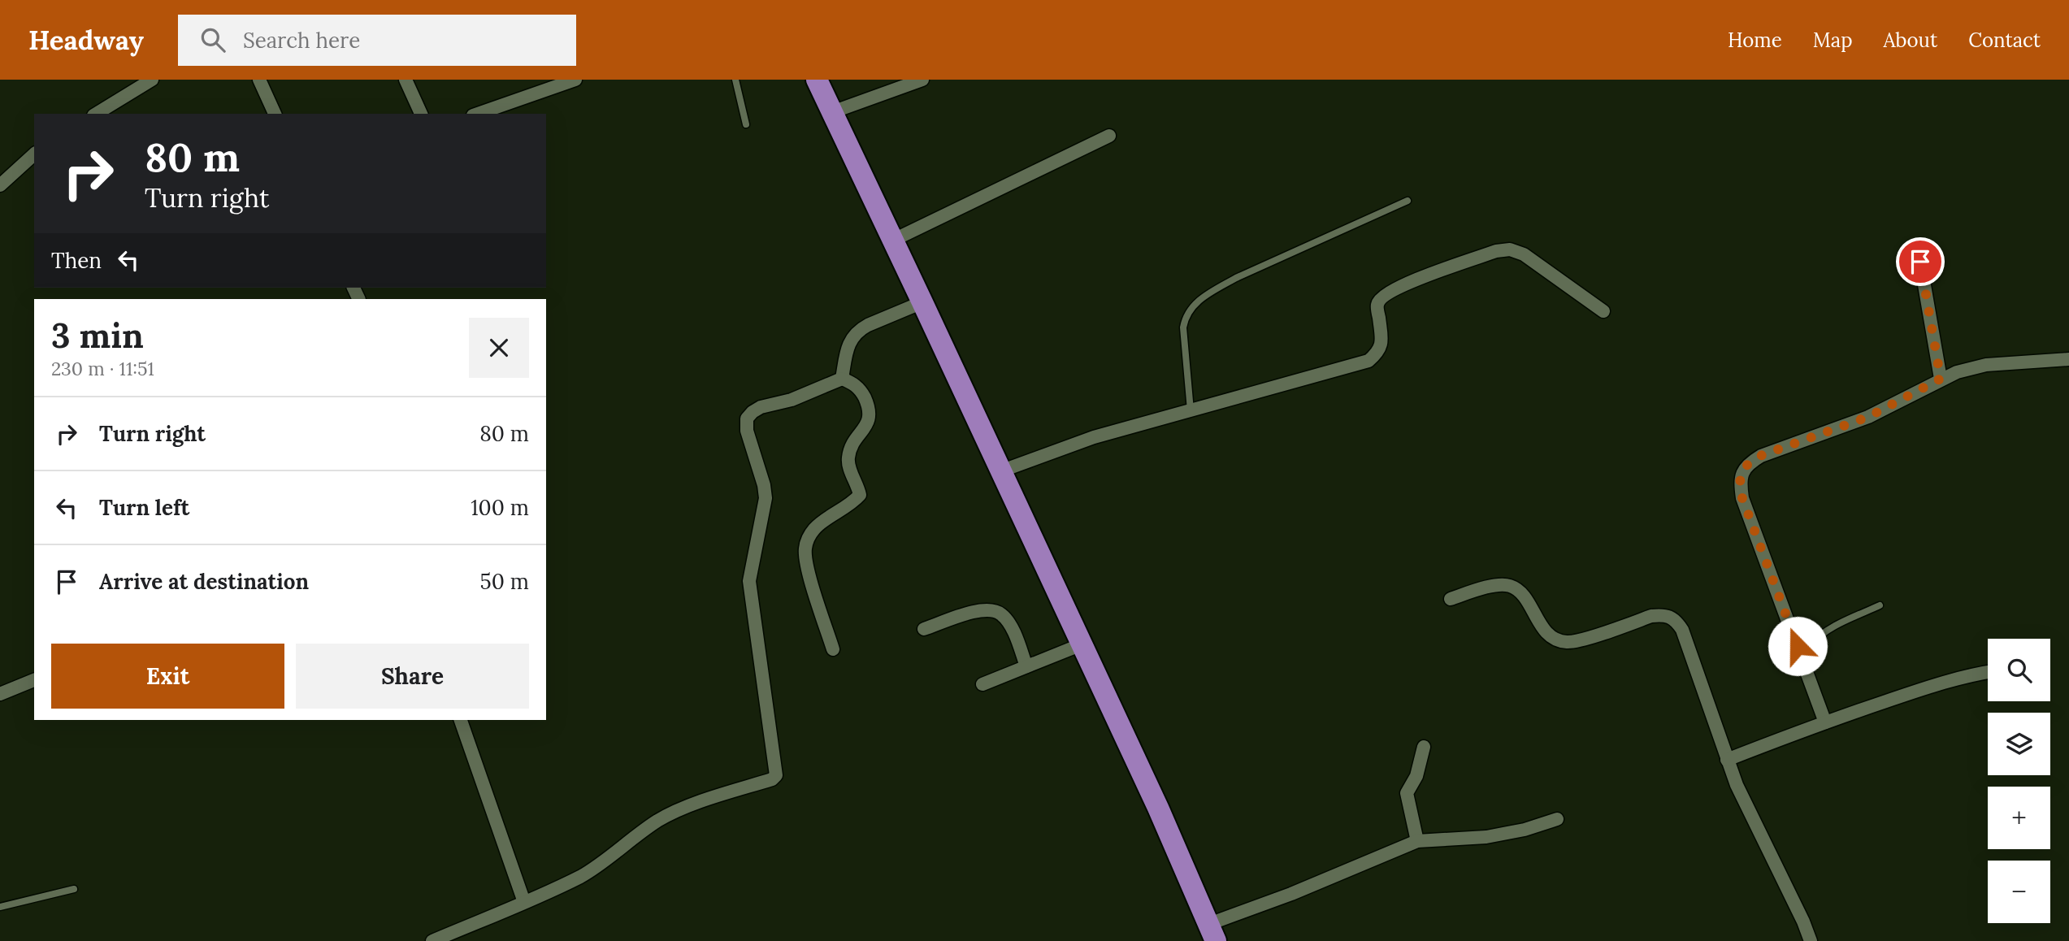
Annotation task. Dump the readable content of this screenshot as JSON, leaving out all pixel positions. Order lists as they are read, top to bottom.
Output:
{
  "page": {
    "header": "Headway",
    "search": "Search here",
    "nav": [
      "Home",
      "Map",
      "About",
      "Contact"
    ],
    "turn": ["80 m", "Turn right"],
    "then": "Then",
    "heading": ["3 min", "230 m · 11:51"],
    "list": [
      {
        "name": "Turn right",
        "value": "80 m"
      },
      {
        "name": "Turn left",
        "value": "100 m"
      },
      {
        "name": "Arrive at destination",
        "value": "50 m"
      }
    ],
    "buttons": ["Exit", "Share"],
    "map_buttons": ["+", "−"]
  }
}
